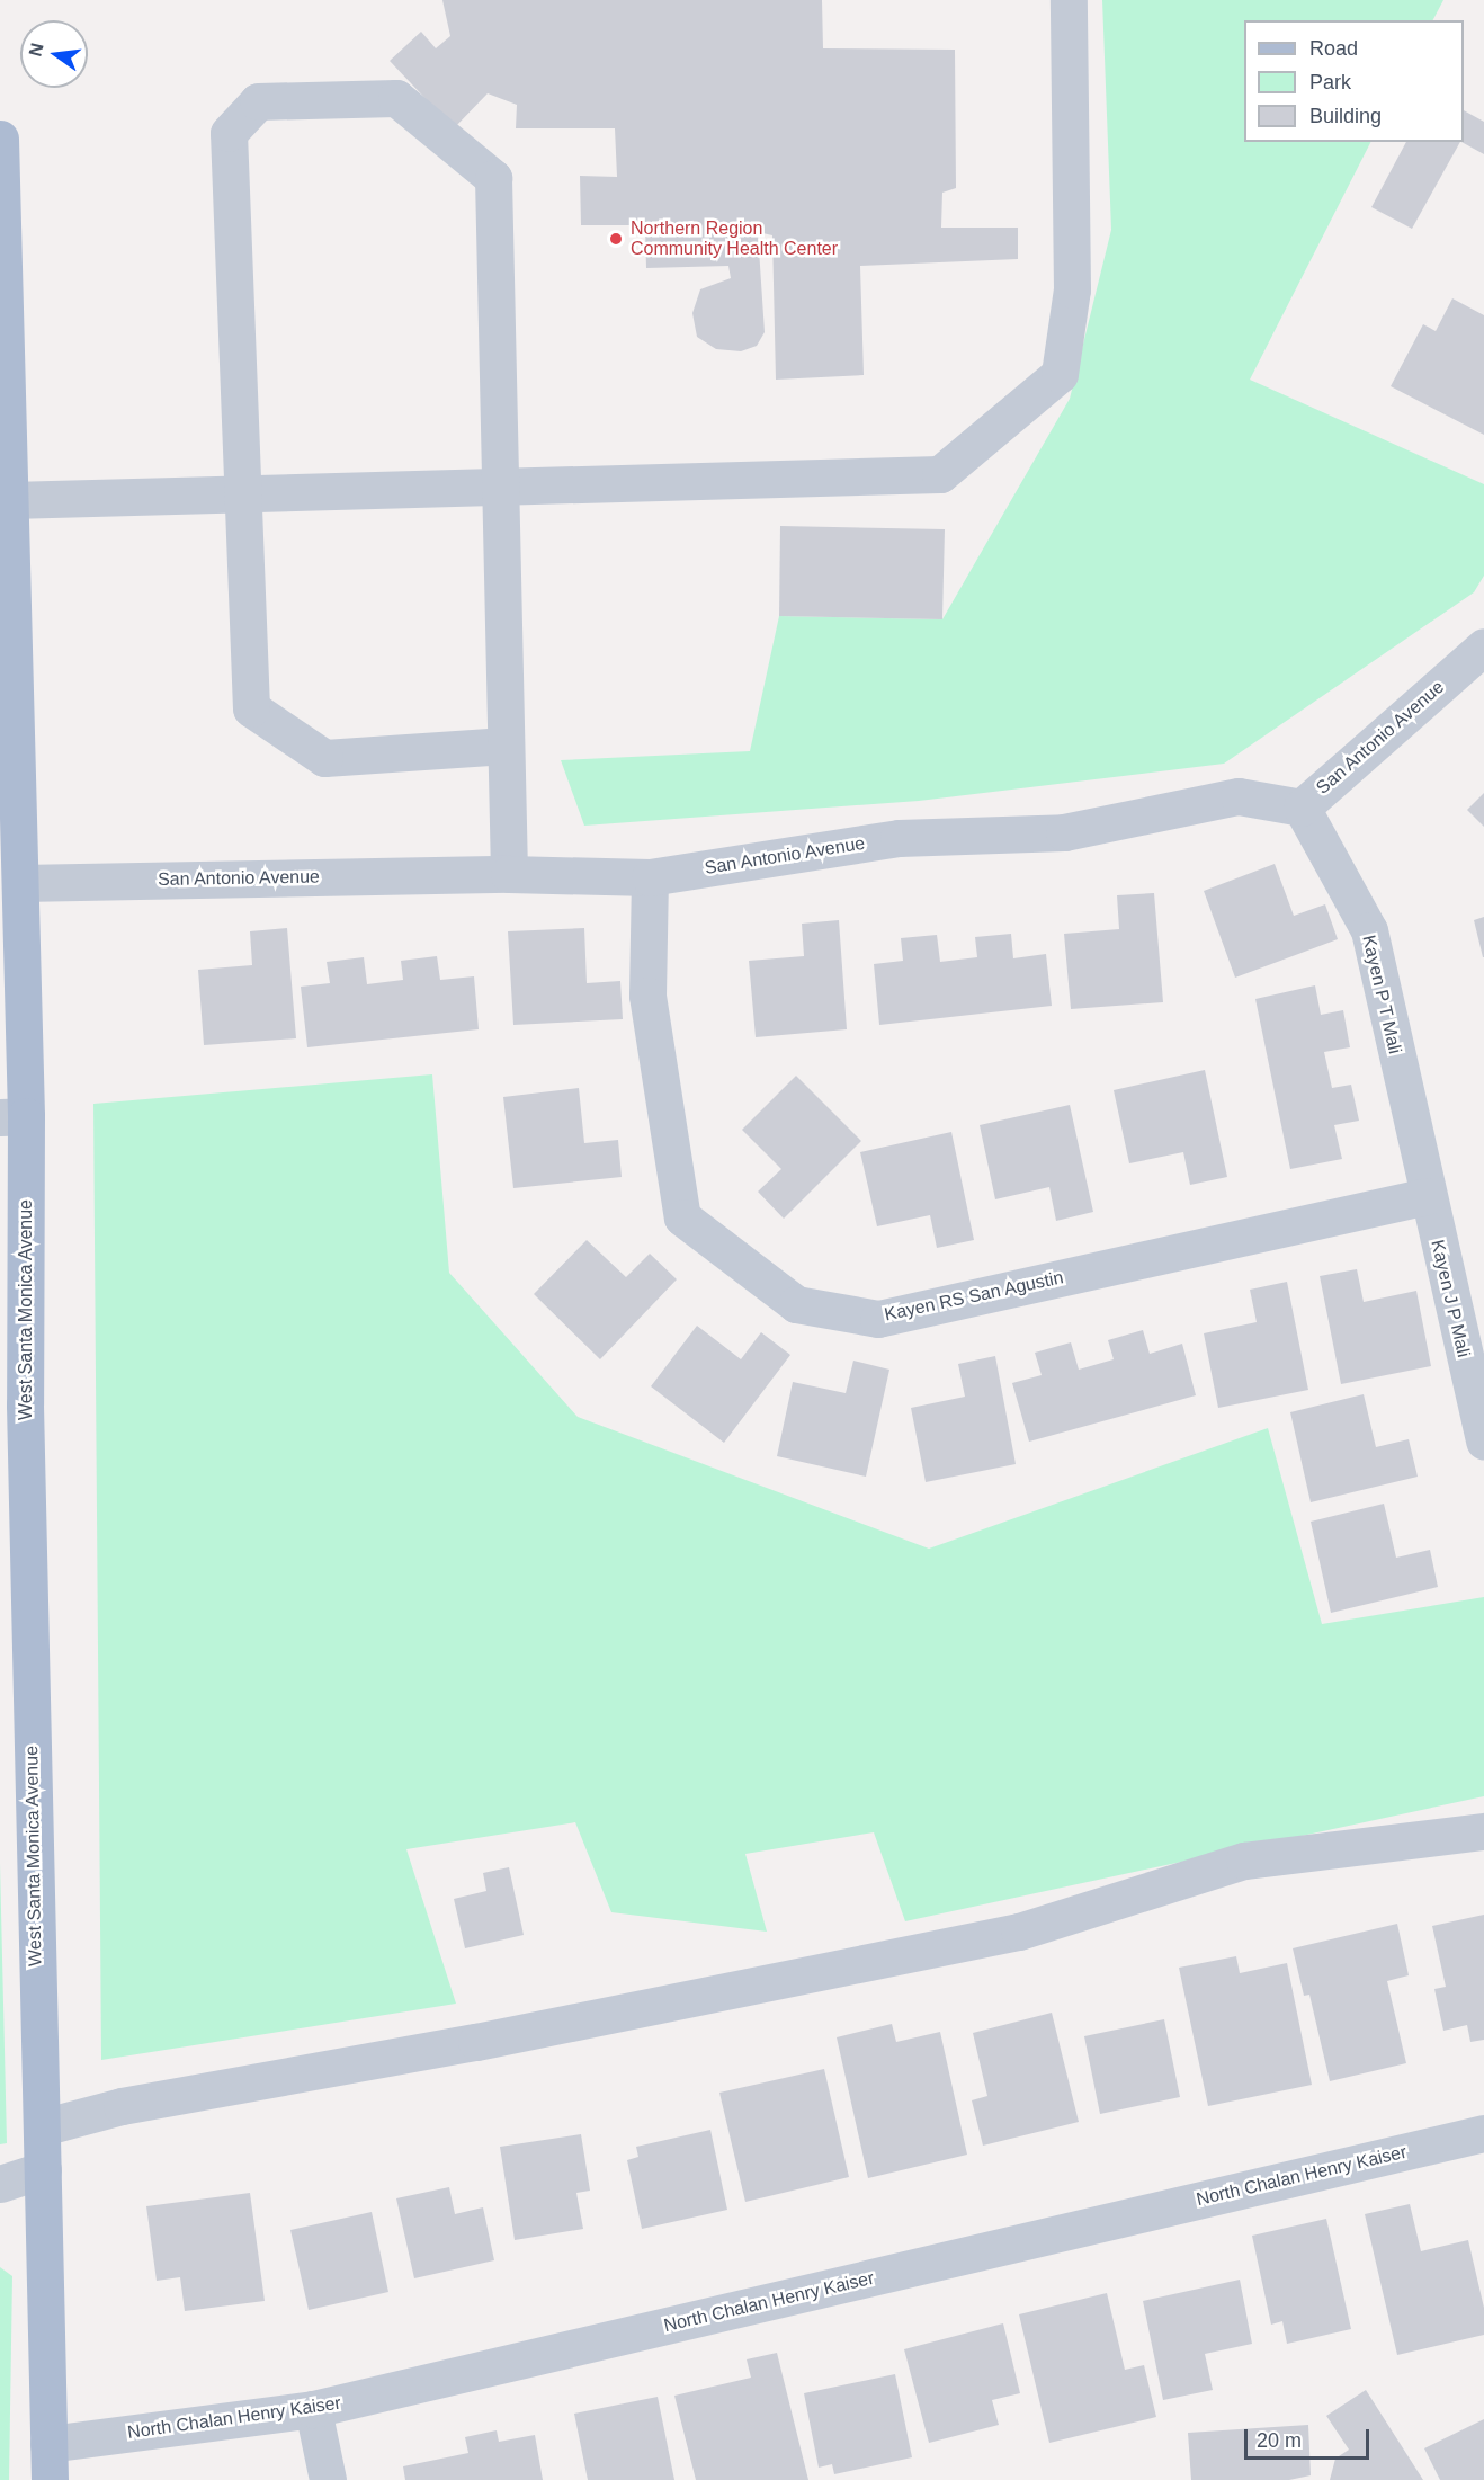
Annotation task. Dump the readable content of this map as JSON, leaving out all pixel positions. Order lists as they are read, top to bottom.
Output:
{
  "streets": {
    "main road": ["West Santa Monica Avenue"],
    "street": [
      "San Antonio Avenue",
      "Kayen P T Mali",
      "Kayen RS San Agustin",
      "Kayen J P Mali",
      "North Chalan Henry Kaiser"
    ]
  },
  "crossings": [
    ["San Antonio Avenue", "Kayen P T Mali"],
    ["San Antonio Avenue", "Kayen RS San Agustin"],
    ["San Antonio Avenue", "West Santa Monica Avenue"],
    ["Kayen P T Mali", "Kayen RS San Agustin"],
    ["Kayen P T Mali", "Kayen J P Mali"],
    ["Kayen RS San Agustin", "Kayen J P Mali"],
    ["West Santa Monica Avenue", "North Chalan Henry Kaiser"]
  ],
  "places": ["Northern Region Community Health Center"],
  "legend": ["Road", "Park", "Building"],
  "scale_bar": "20 m",
  "north": "left"
}
